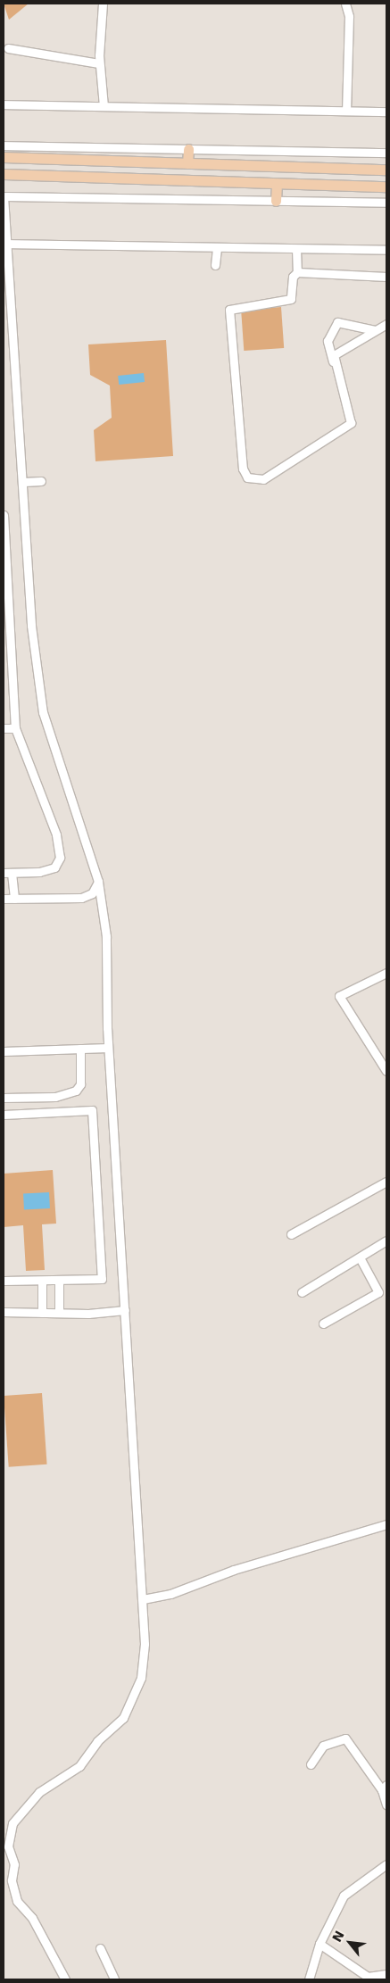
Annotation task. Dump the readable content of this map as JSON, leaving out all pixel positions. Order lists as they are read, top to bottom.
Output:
{
  "north": "top left"
}
